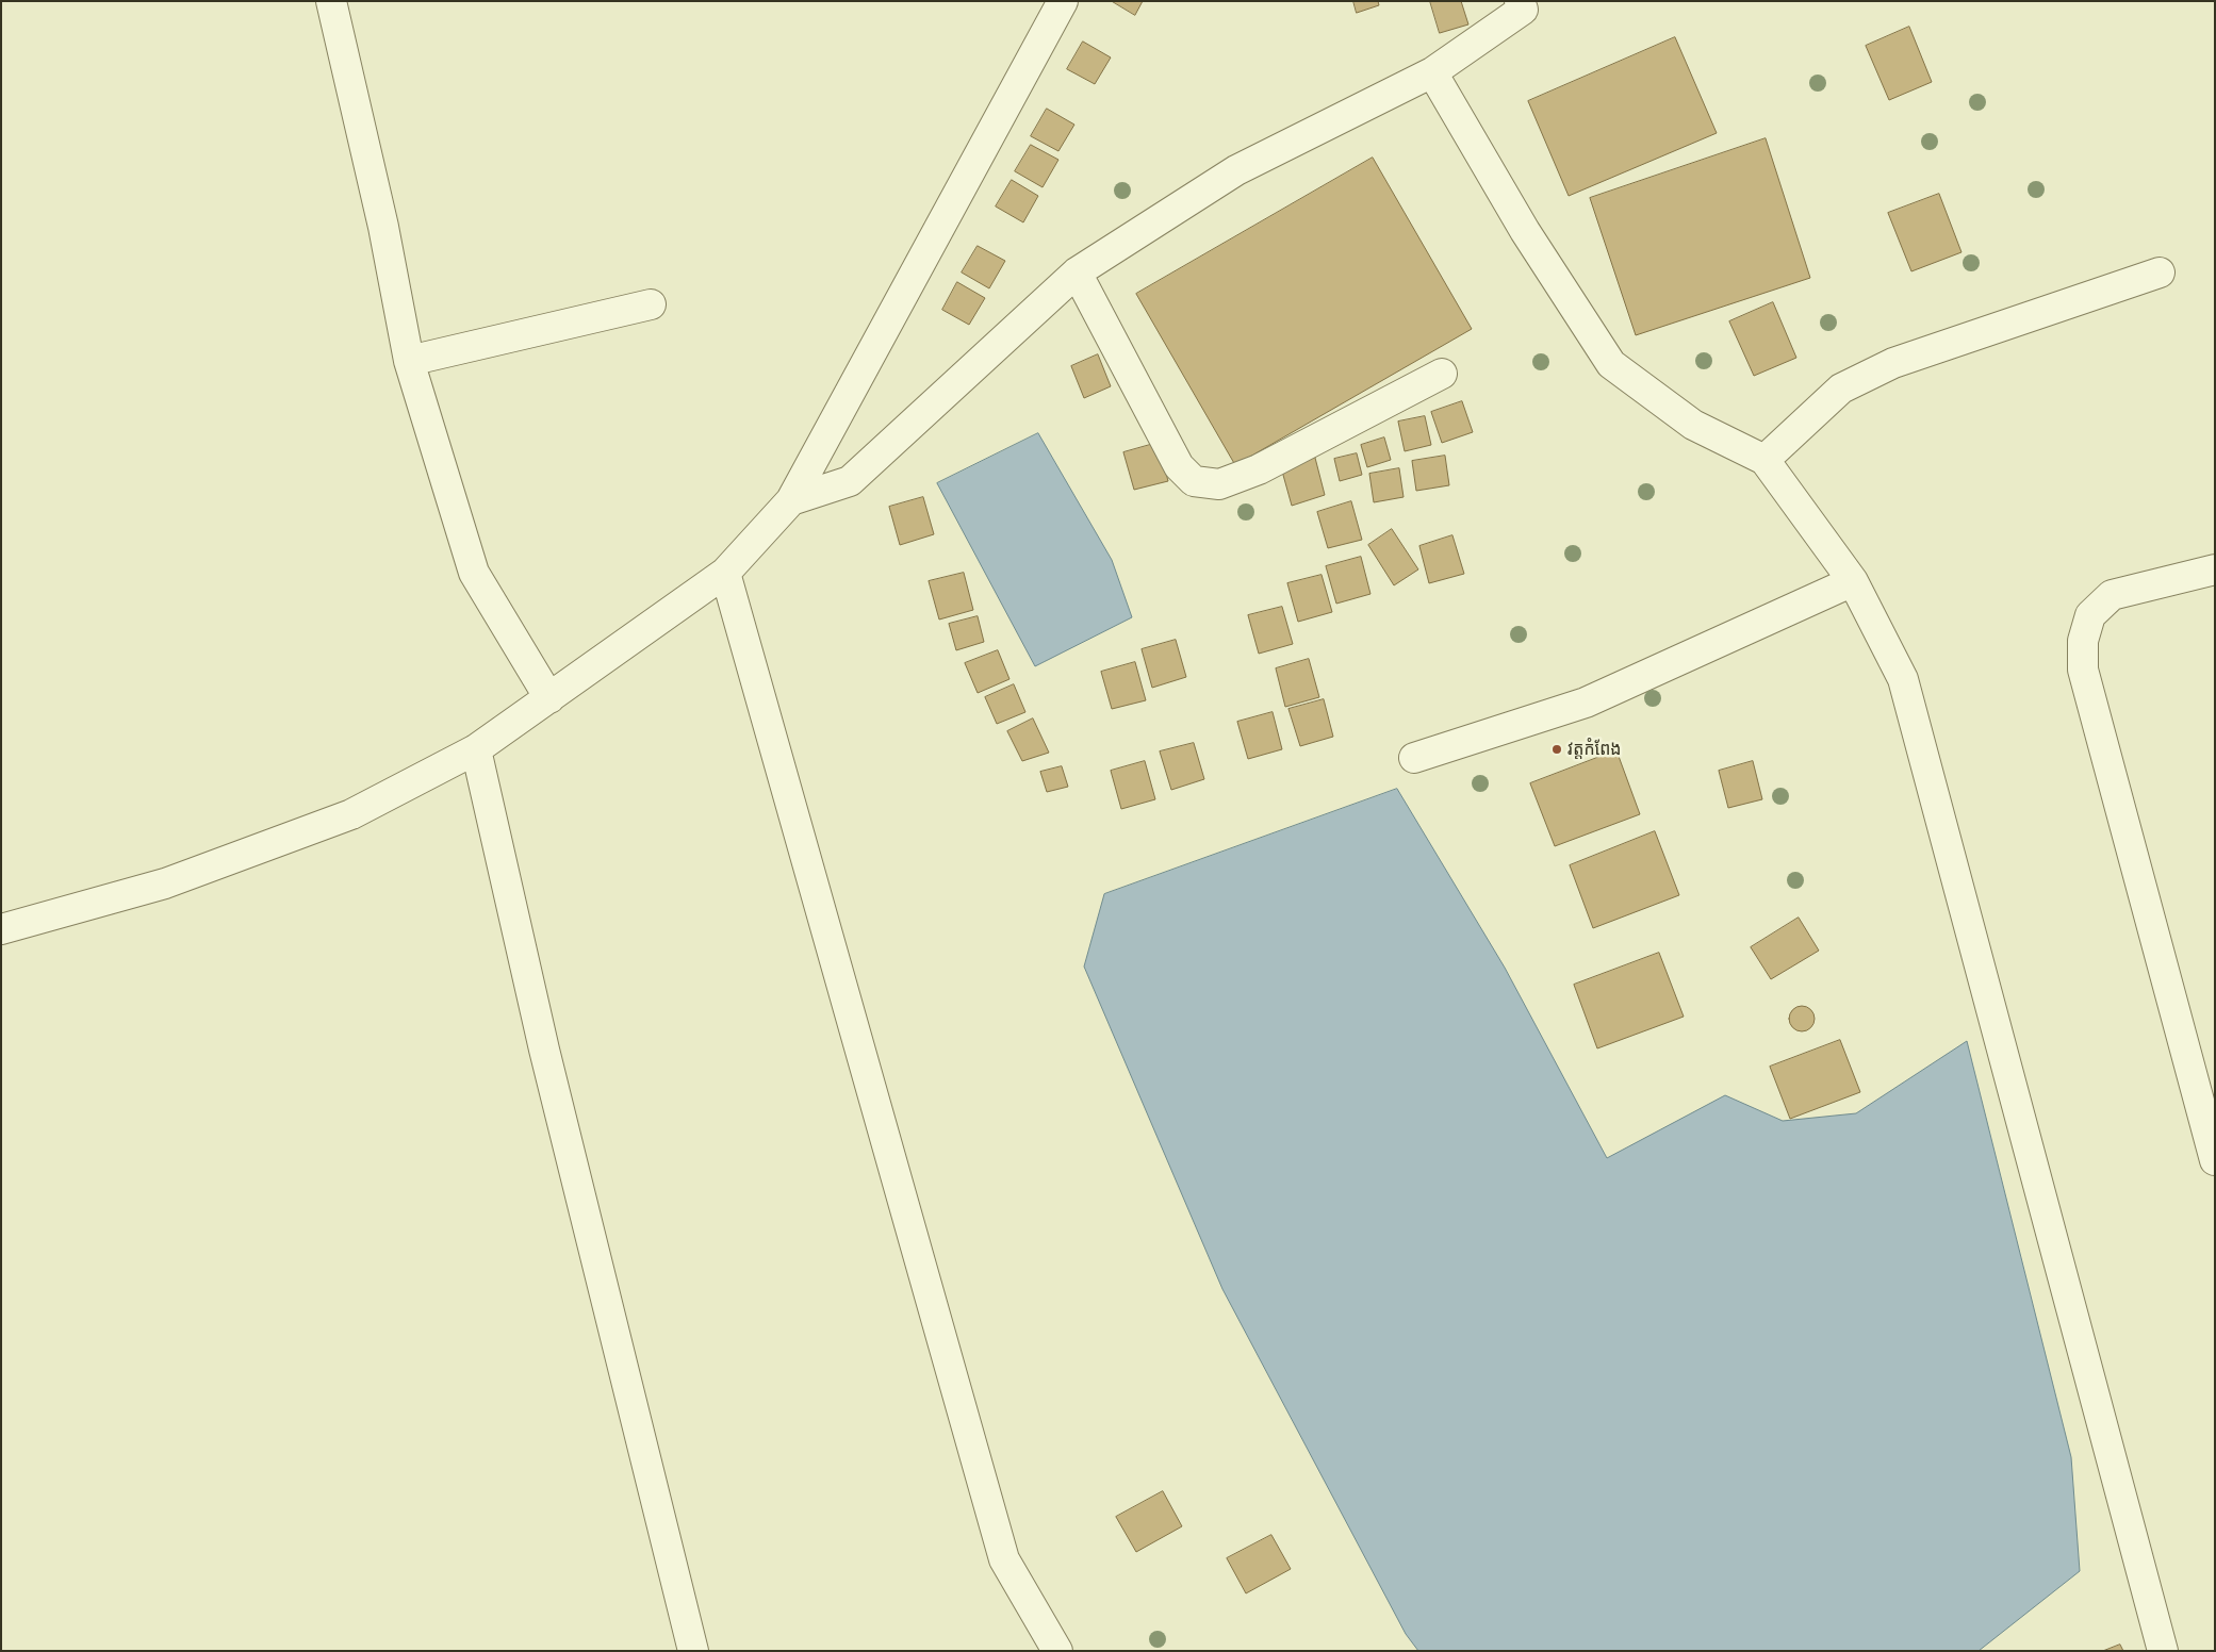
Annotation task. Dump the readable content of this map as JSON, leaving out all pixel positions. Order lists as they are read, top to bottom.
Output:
{
  "places": ["វត្តកំពែង"]
}
